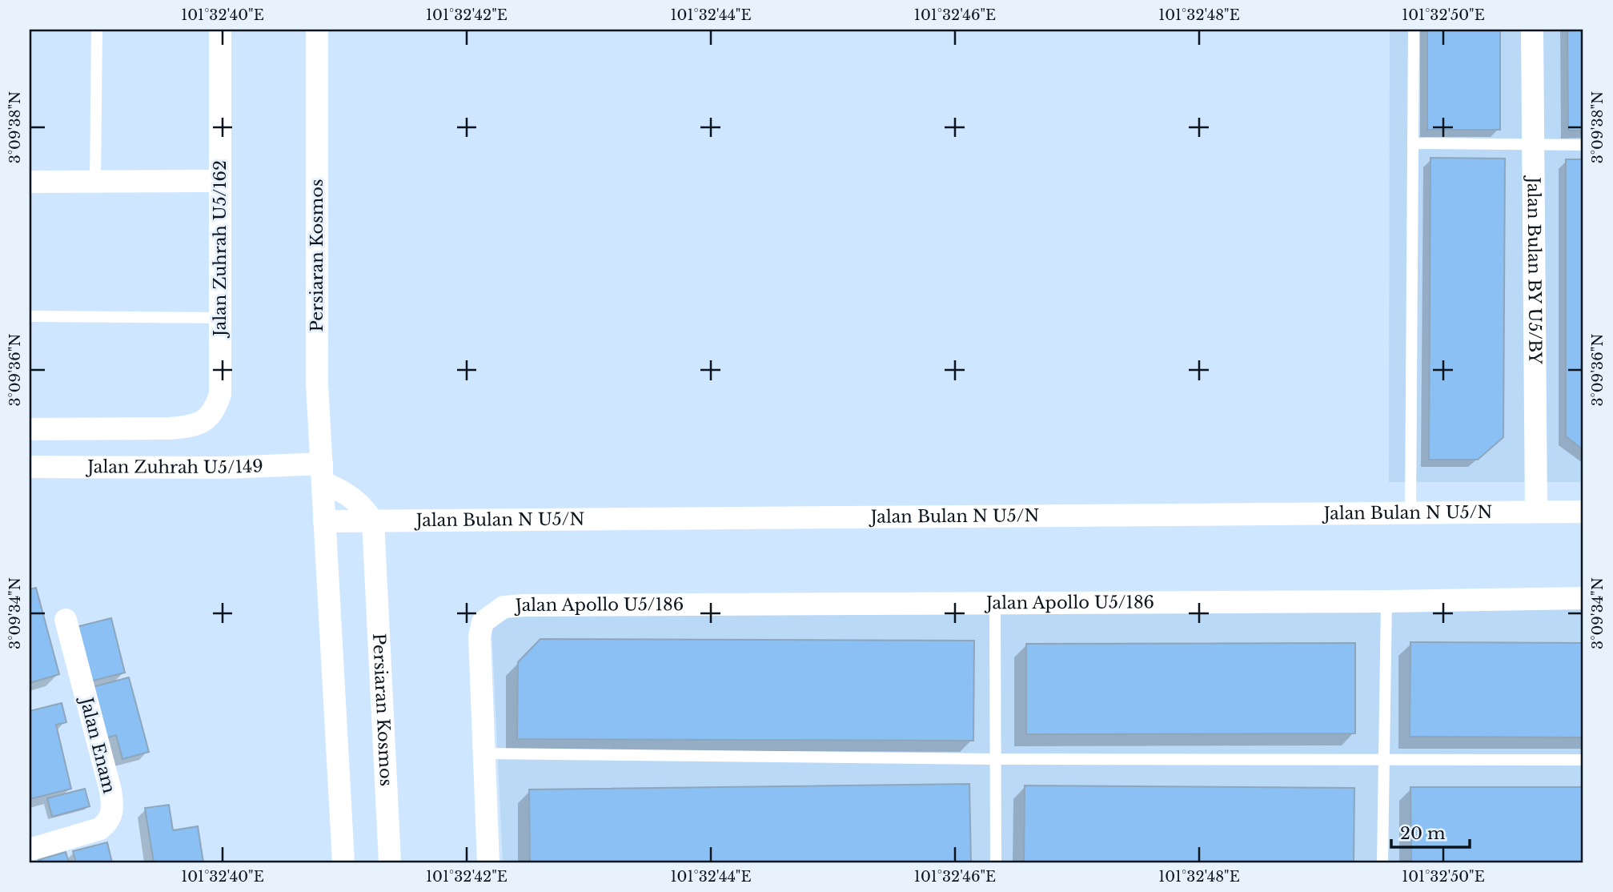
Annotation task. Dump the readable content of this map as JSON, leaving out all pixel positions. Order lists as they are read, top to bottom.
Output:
{
  "streets": {
    "street": [
      "Jalan Zuhrah U5/162",
      "Persiaran Kosmos",
      "Jalan Bulan BY U5/BY",
      "Jalan Zuhrah U5/149",
      "Jalan Bulan N U5/N",
      "Jalan Apollo U5/186",
      "Jalan Enam"
    ]
  },
  "crossings": [
    ["Persiaran Kosmos", "Jalan Zuhrah U5/149"],
    ["Persiaran Kosmos", "Jalan Bulan N U5/N"],
    ["Jalan Bulan BY U5/BY", "Jalan Bulan N U5/N"]
  ],
  "scale_bar": "20 m",
  "coordinates": [
    "101°32'40\"E",
    "101°32'42\"E",
    "101°32'44\"E",
    "101°32'46\"E",
    "101°32'48\"E",
    "101°32'50\"E",
    "3°09'38\"N",
    "3°09'36\"N",
    "3°09'34\"N"
  ]
}
